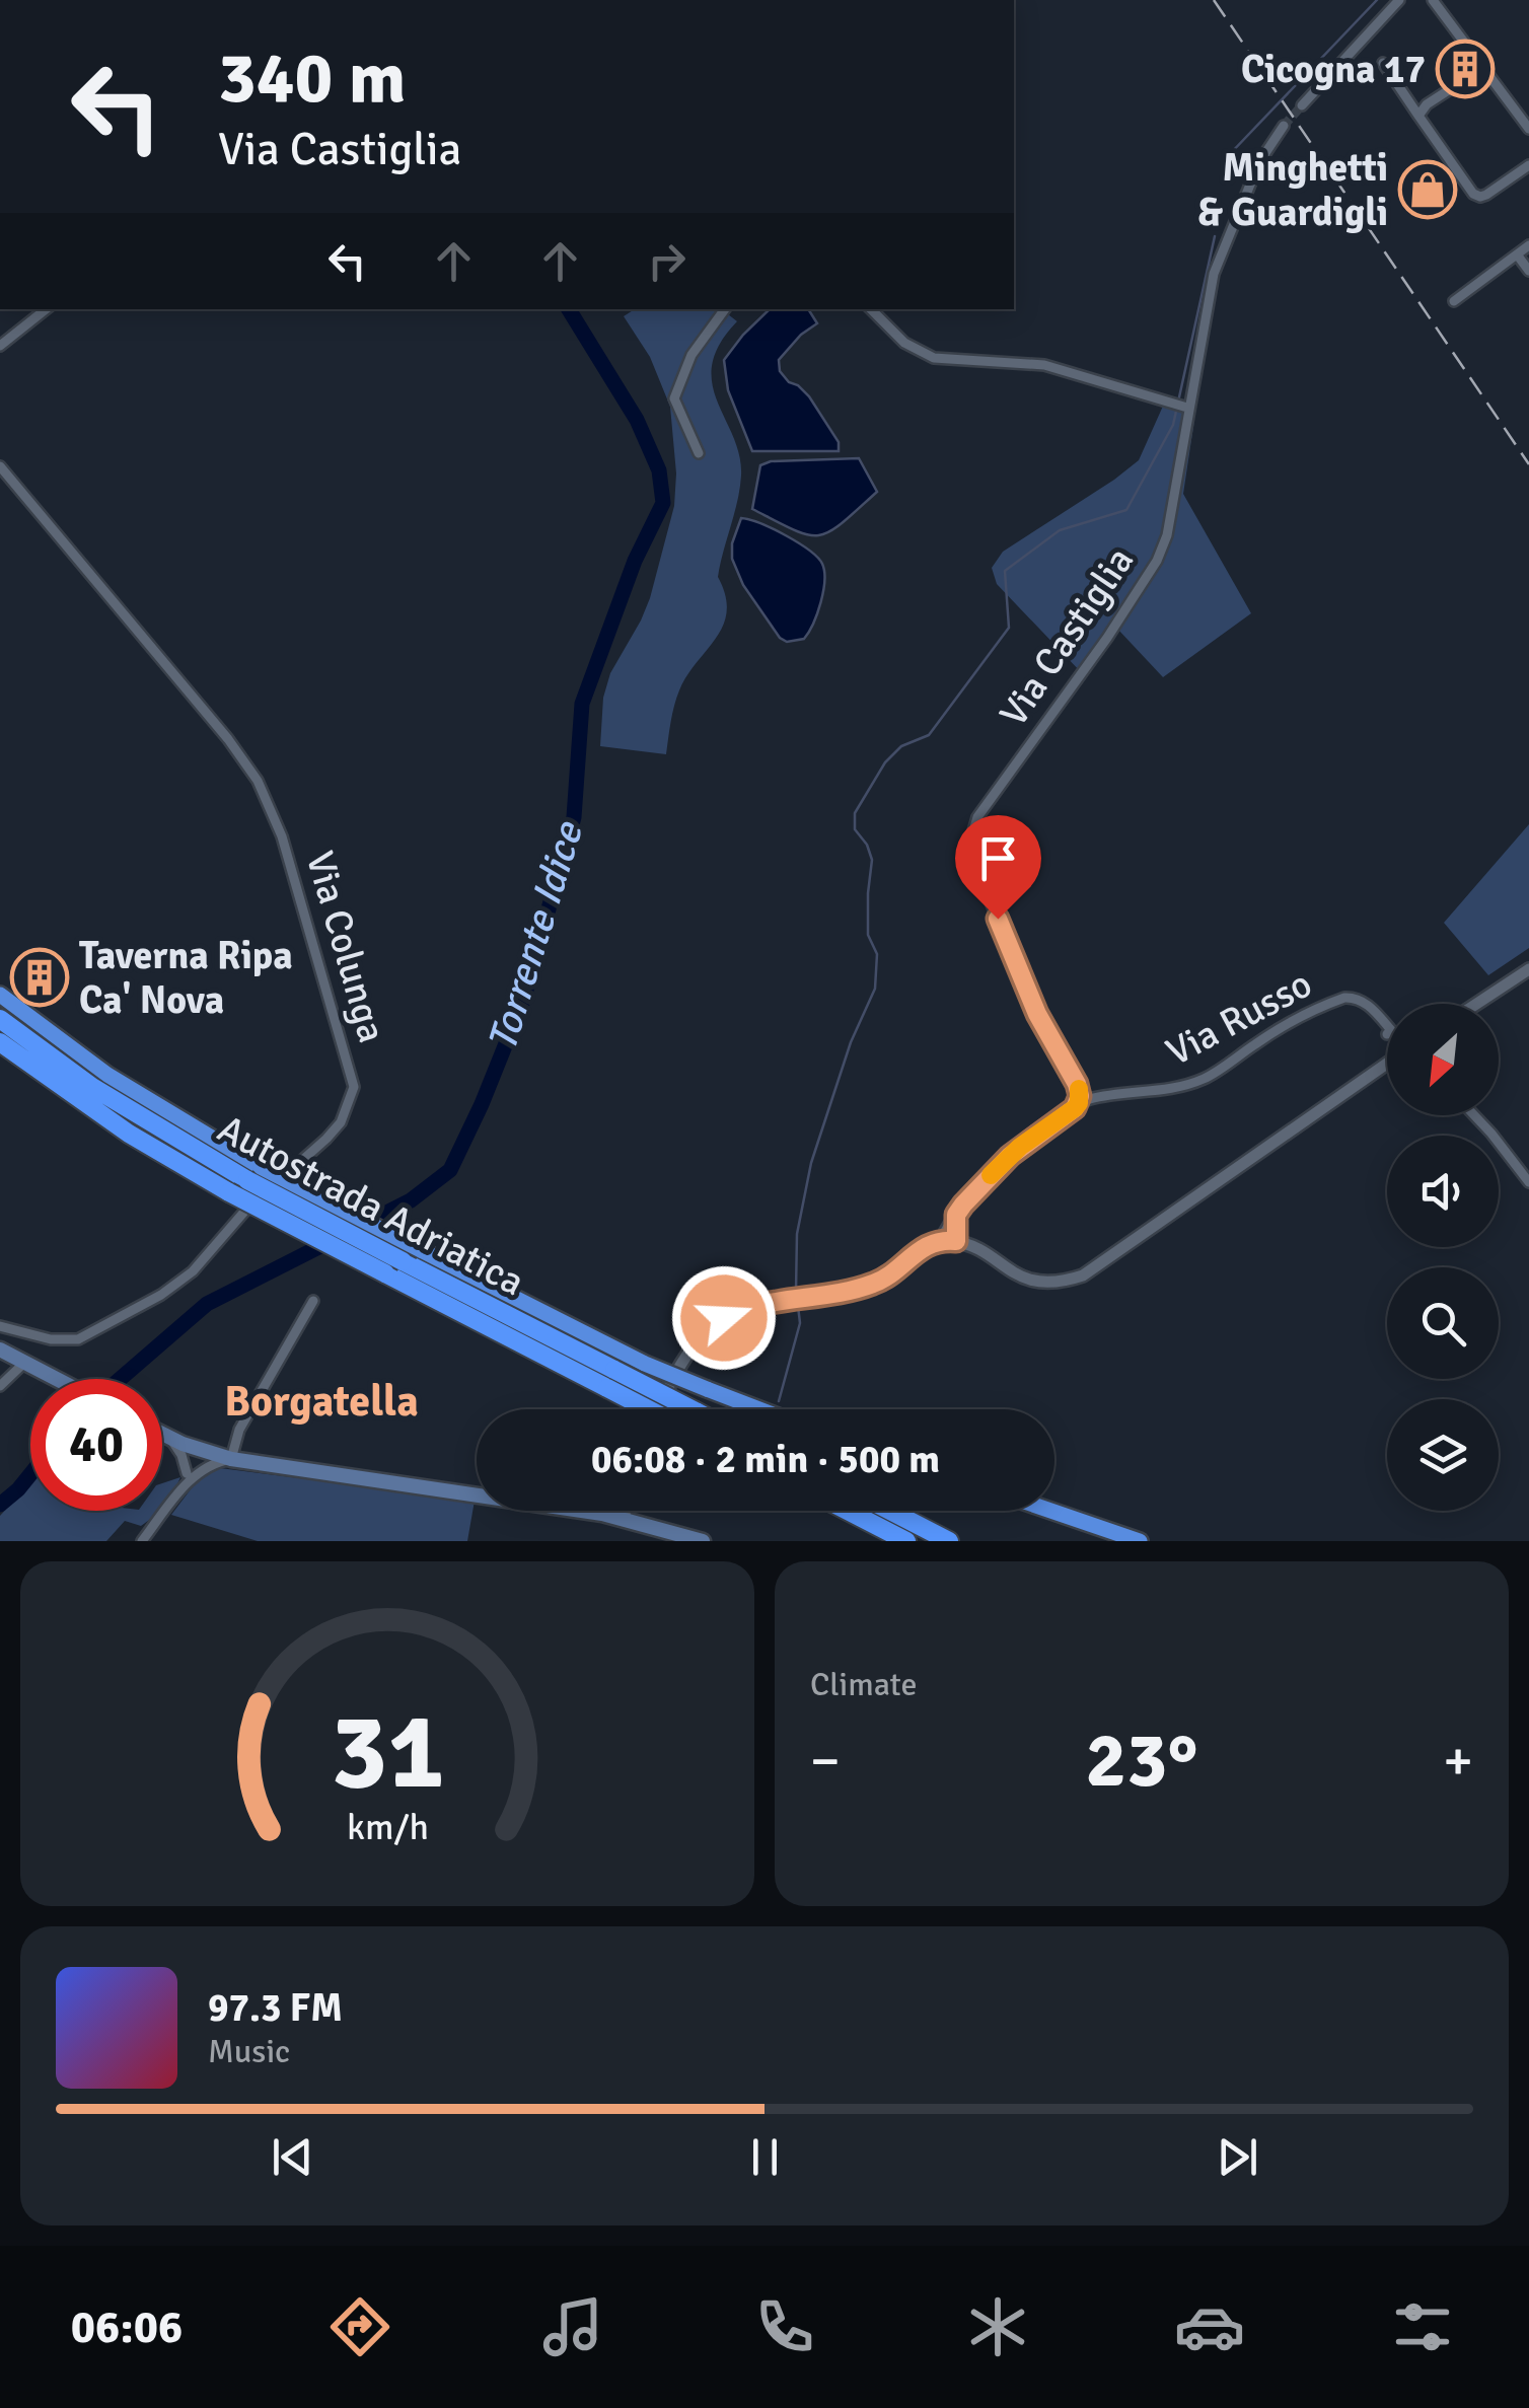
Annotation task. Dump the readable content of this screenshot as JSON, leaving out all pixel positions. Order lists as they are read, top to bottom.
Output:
{
  "streets": {
    "highway": ["Autostrada Adriatica"],
    "street": ["Via Castiglia", "Via Colunga", "Via Russo"]
  },
  "crossings": [
    ["Via Castiglia", "Via Russo"]
  ],
  "districts": ["Borgatella"],
  "water": ["Torrente Idice"],
  "places": {
    "building": ["Cicogna 17", "Taverna Ripa Ca' Nova"],
    "shop": ["Minghetti & Guardigli"]
  },
  "north": "bottom left",
  "page": {
    "turn": ["340 m", "Via Castiglia"],
    "limit": "40",
    "trip": "06:08 · 2 min · 500 m",
    "tile": "Climate",
    "heat": ["−", "23°", "+"],
    "song": ["97.3 FM", "Music"],
    "tabs": "06:06",
    "gauge": ["31", "km/h"]
  }
}
